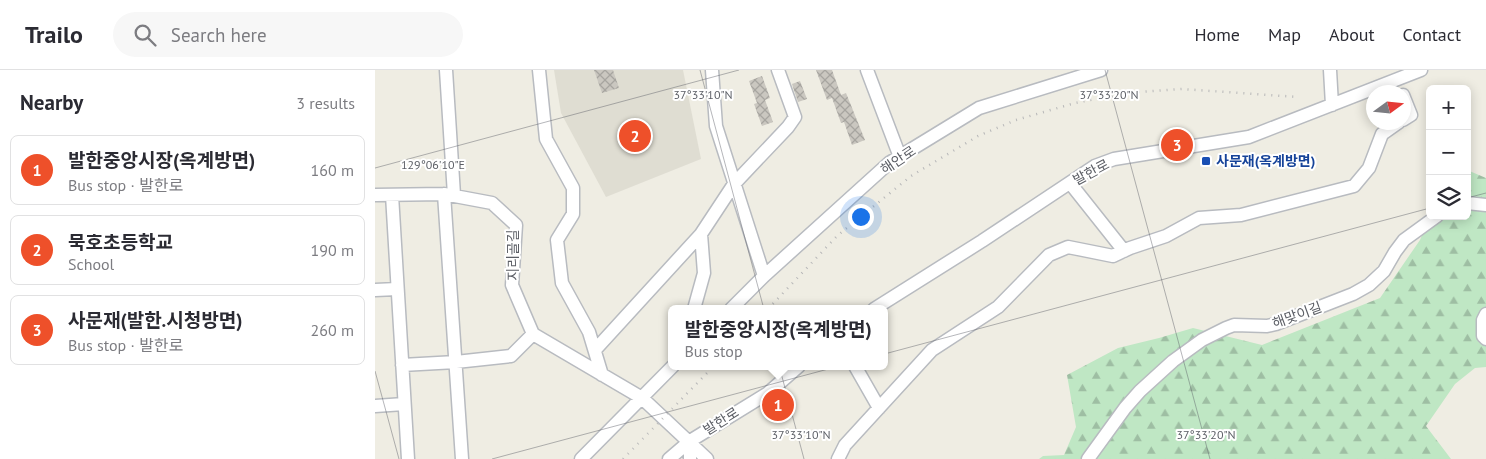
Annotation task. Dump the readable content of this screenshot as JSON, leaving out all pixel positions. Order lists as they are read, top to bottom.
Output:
{
  "streets": {
    "street": [
      "해안로",
      "발한로",
      "지리골길",
      "해맞이길"
    ]
  },
  "places": {
    "transit": ["사문재(옥계방면)"]
  },
  "north": "right",
  "page": {
    "header": "Trailo",
    "search": "Search here",
    "nav": [
      "Home",
      "Map",
      "About",
      "Contact"
    ],
    "heading": ["Nearby", "3 results"],
    "map_buttons": ["+", "−"],
    "pins": ["2", "3", "1"],
    "list": [
      {
        "mark": "1",
        "name": "발한중앙시장(옥계방면)",
        "note": "Bus stop · 발한로",
        "value": "160 m"
      },
      {
        "mark": "2",
        "name": "묵호초등학교",
        "note": "School",
        "value": "190 m"
      },
      {
        "mark": "3",
        "name": "사문재(발한.시청방면)",
        "note": "Bus stop · 발한로",
        "value": "260 m"
      }
    ],
    "popup": ["발한중앙시장(옥계방면)", "Bus stop"]
  },
  "coordinates": ["37°33'10\"N", "37°33'20\"N", "129°06'10\"E"]
}
